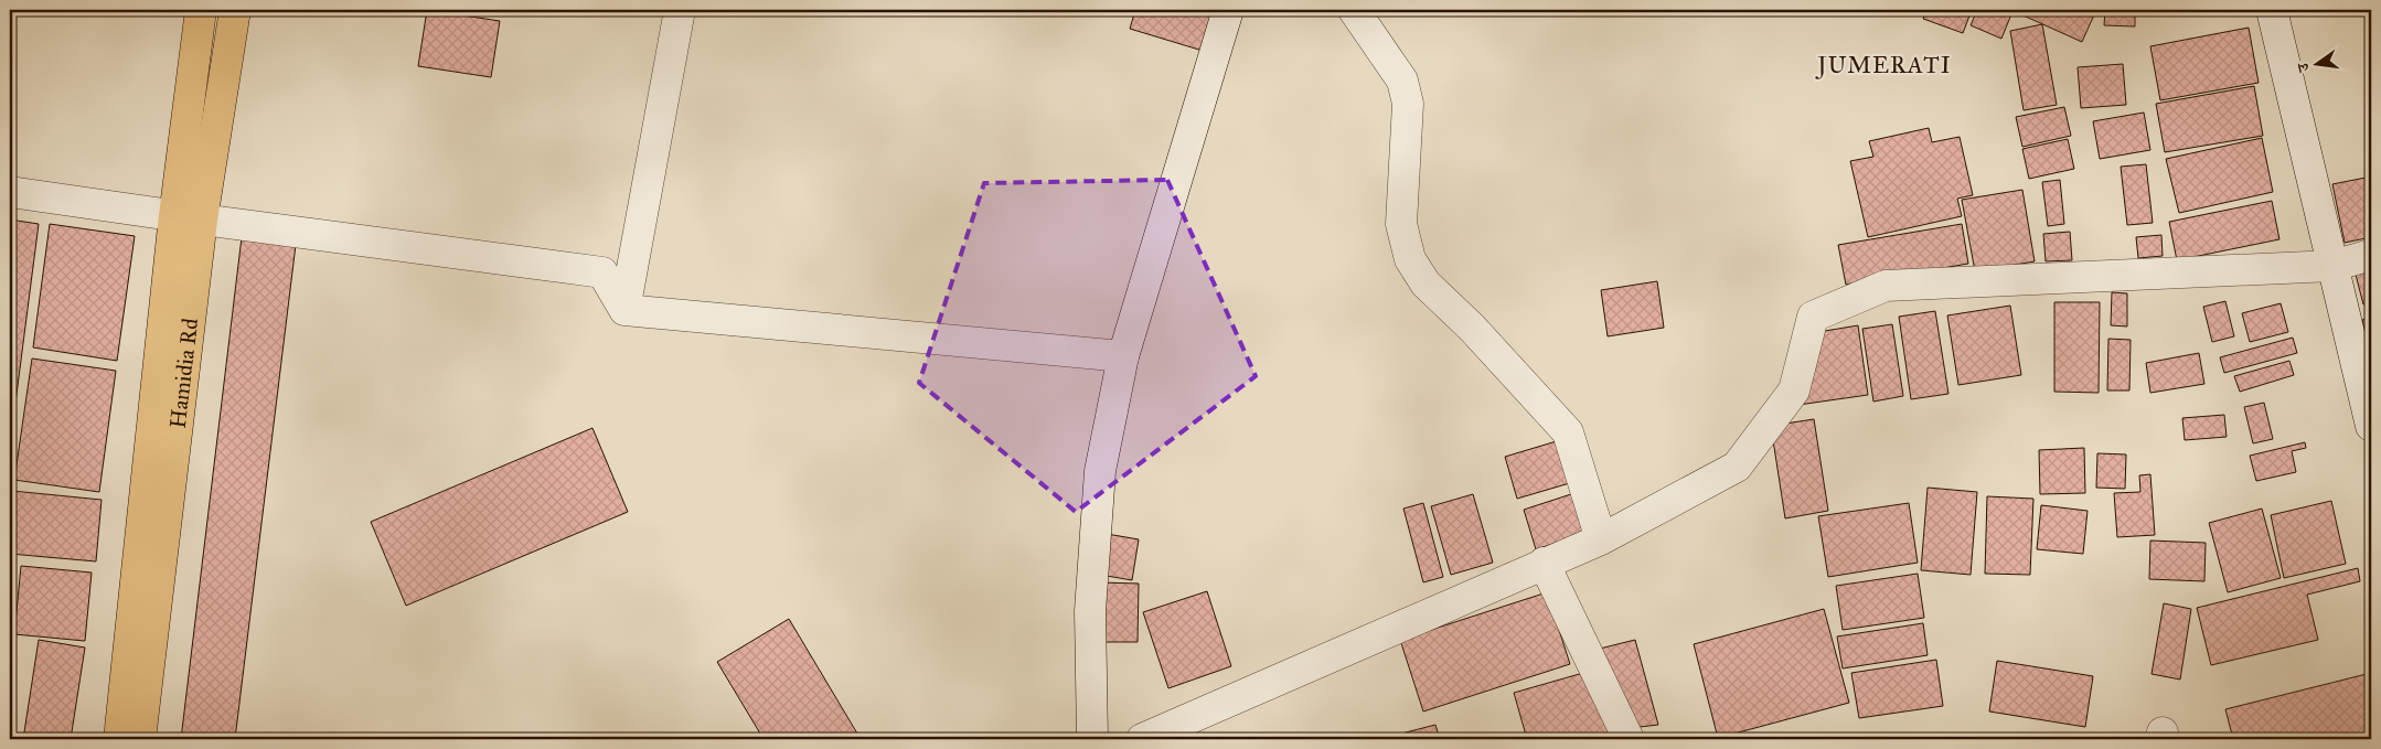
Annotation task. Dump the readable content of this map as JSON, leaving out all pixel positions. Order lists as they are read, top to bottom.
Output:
{
  "streets": {
    "main road": ["Hamidia Rd"]
  },
  "districts": ["JUMERATI"],
  "north": "left"
}
